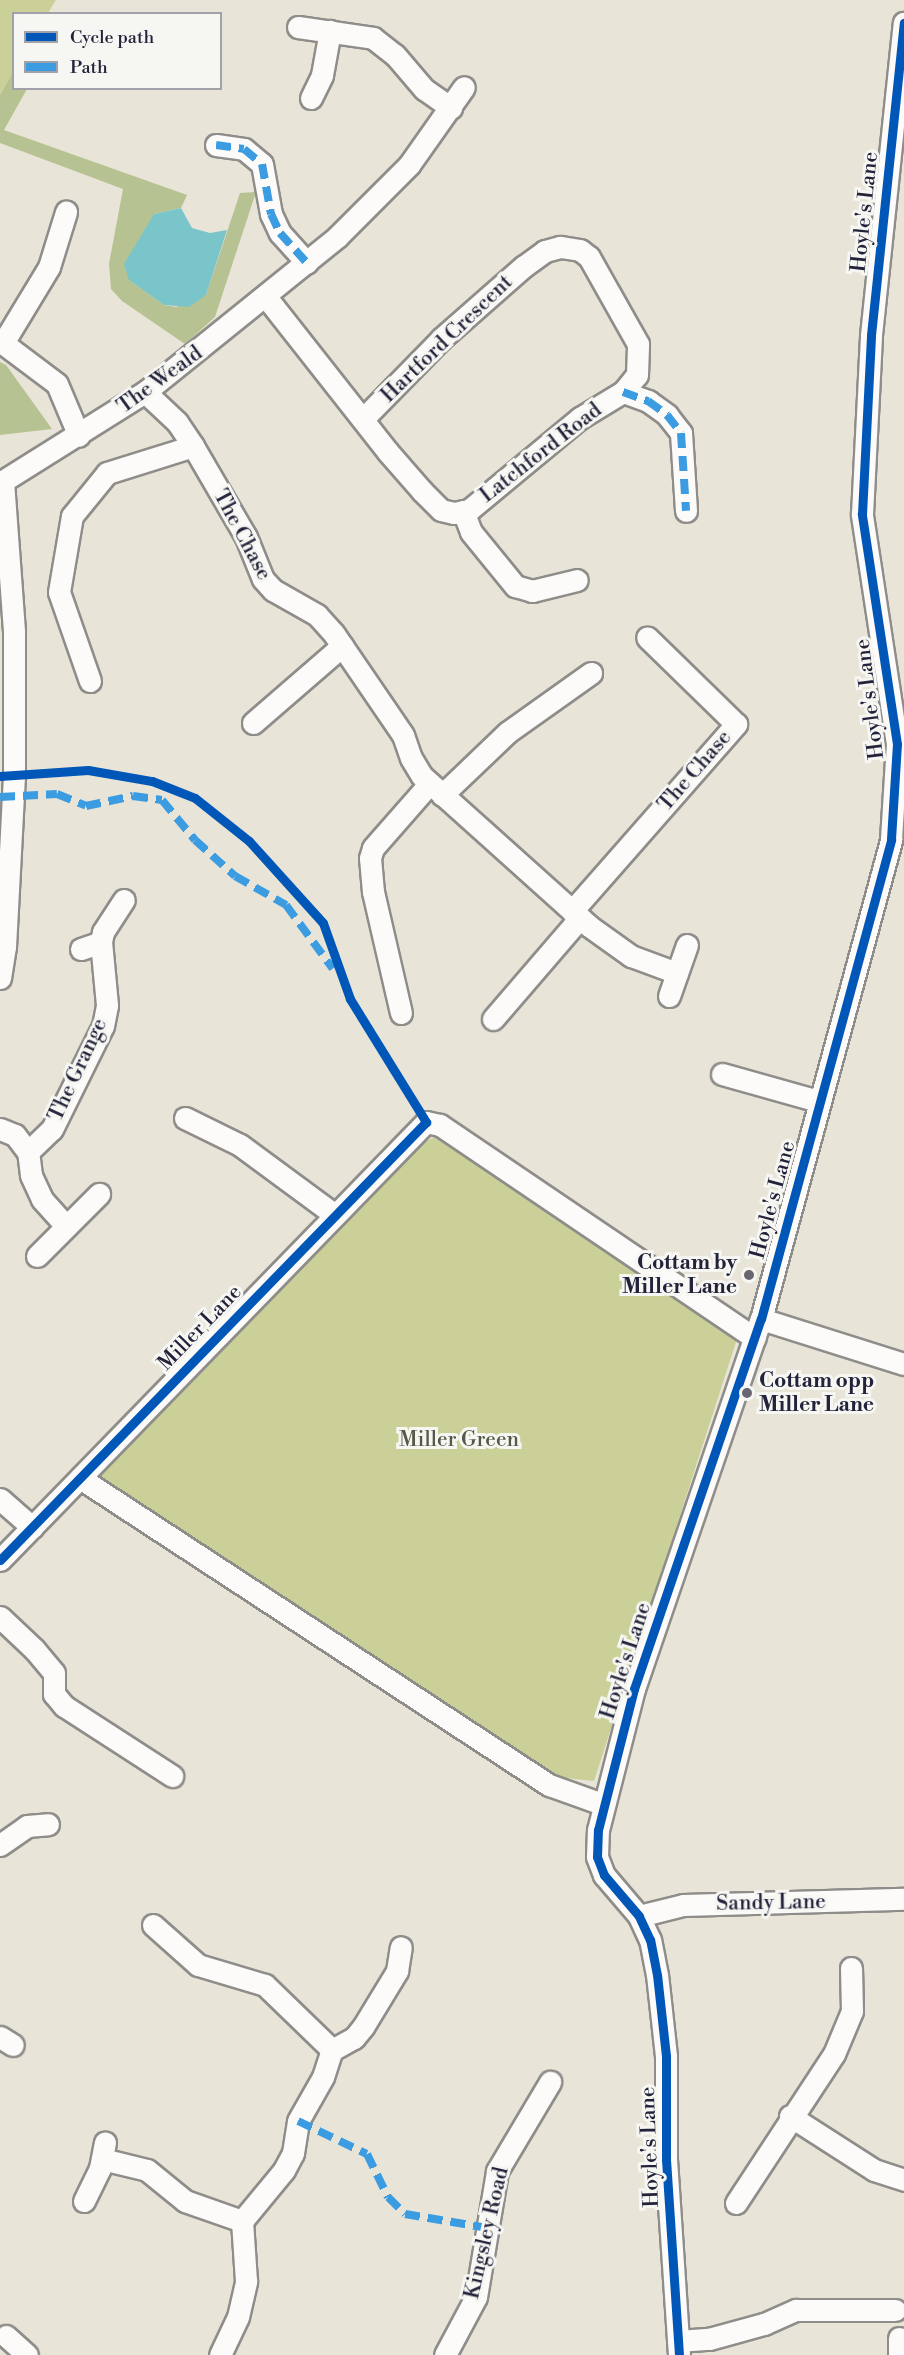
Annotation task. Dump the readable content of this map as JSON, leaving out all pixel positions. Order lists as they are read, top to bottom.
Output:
{
  "streets": {
    "street": [
      "Hoyle's Lane",
      "Hartford Crescent",
      "The Weald",
      "Latchford Road",
      "The Chase",
      "The Grange",
      "Miller Lane",
      "Sandy Lane",
      "Kingsley Road"
    ]
  },
  "crossings": [
    ["Hoyle's Lane", "Miller Lane"],
    ["Hoyle's Lane", "Sandy Lane"],
    ["Hartford Crescent", "Latchford Road"],
    ["The Weald", "Latchford Road"],
    ["The Weald", "The Chase"]
  ],
  "parks": ["Miller Green"],
  "places": ["Cottam by Miller Lane", "Cottam opp Miller Lane"],
  "legend": ["Cycle path", "Path"]
}
